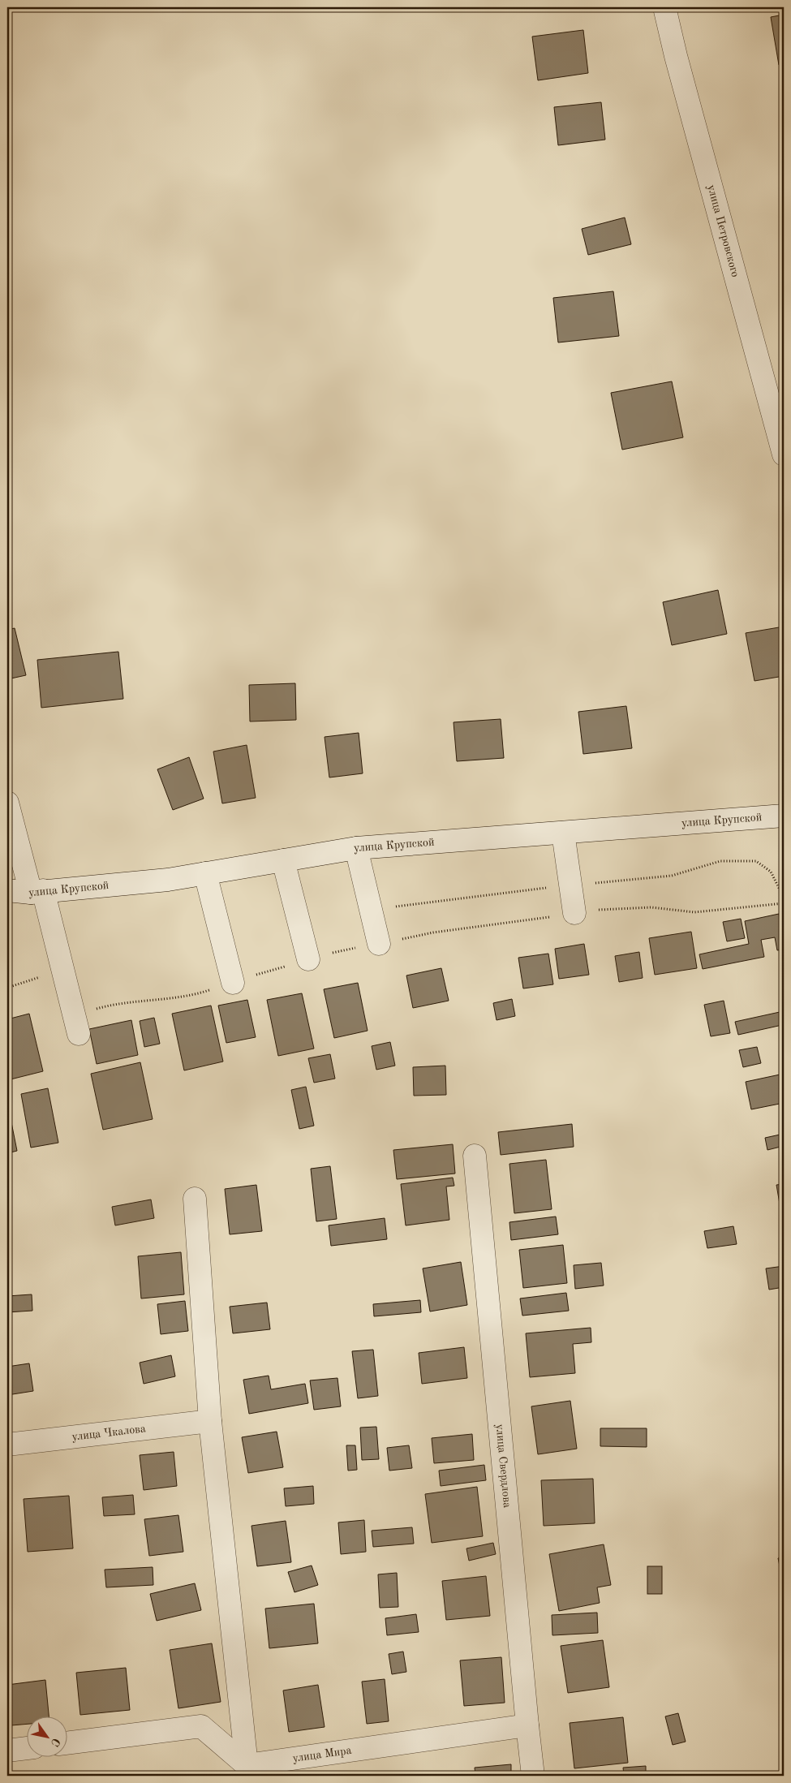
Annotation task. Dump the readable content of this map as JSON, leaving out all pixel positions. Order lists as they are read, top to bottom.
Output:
{
  "streets": {
    "street": [
      "улица Петровского",
      "улица Крупской",
      "улица Чкалова",
      "улица Свердлова",
      "улица Мира"
    ]
  },
  "crossings": [
    ["улица Свердлова", "улица Мира"]
  ],
  "north": "bottom right"
}
